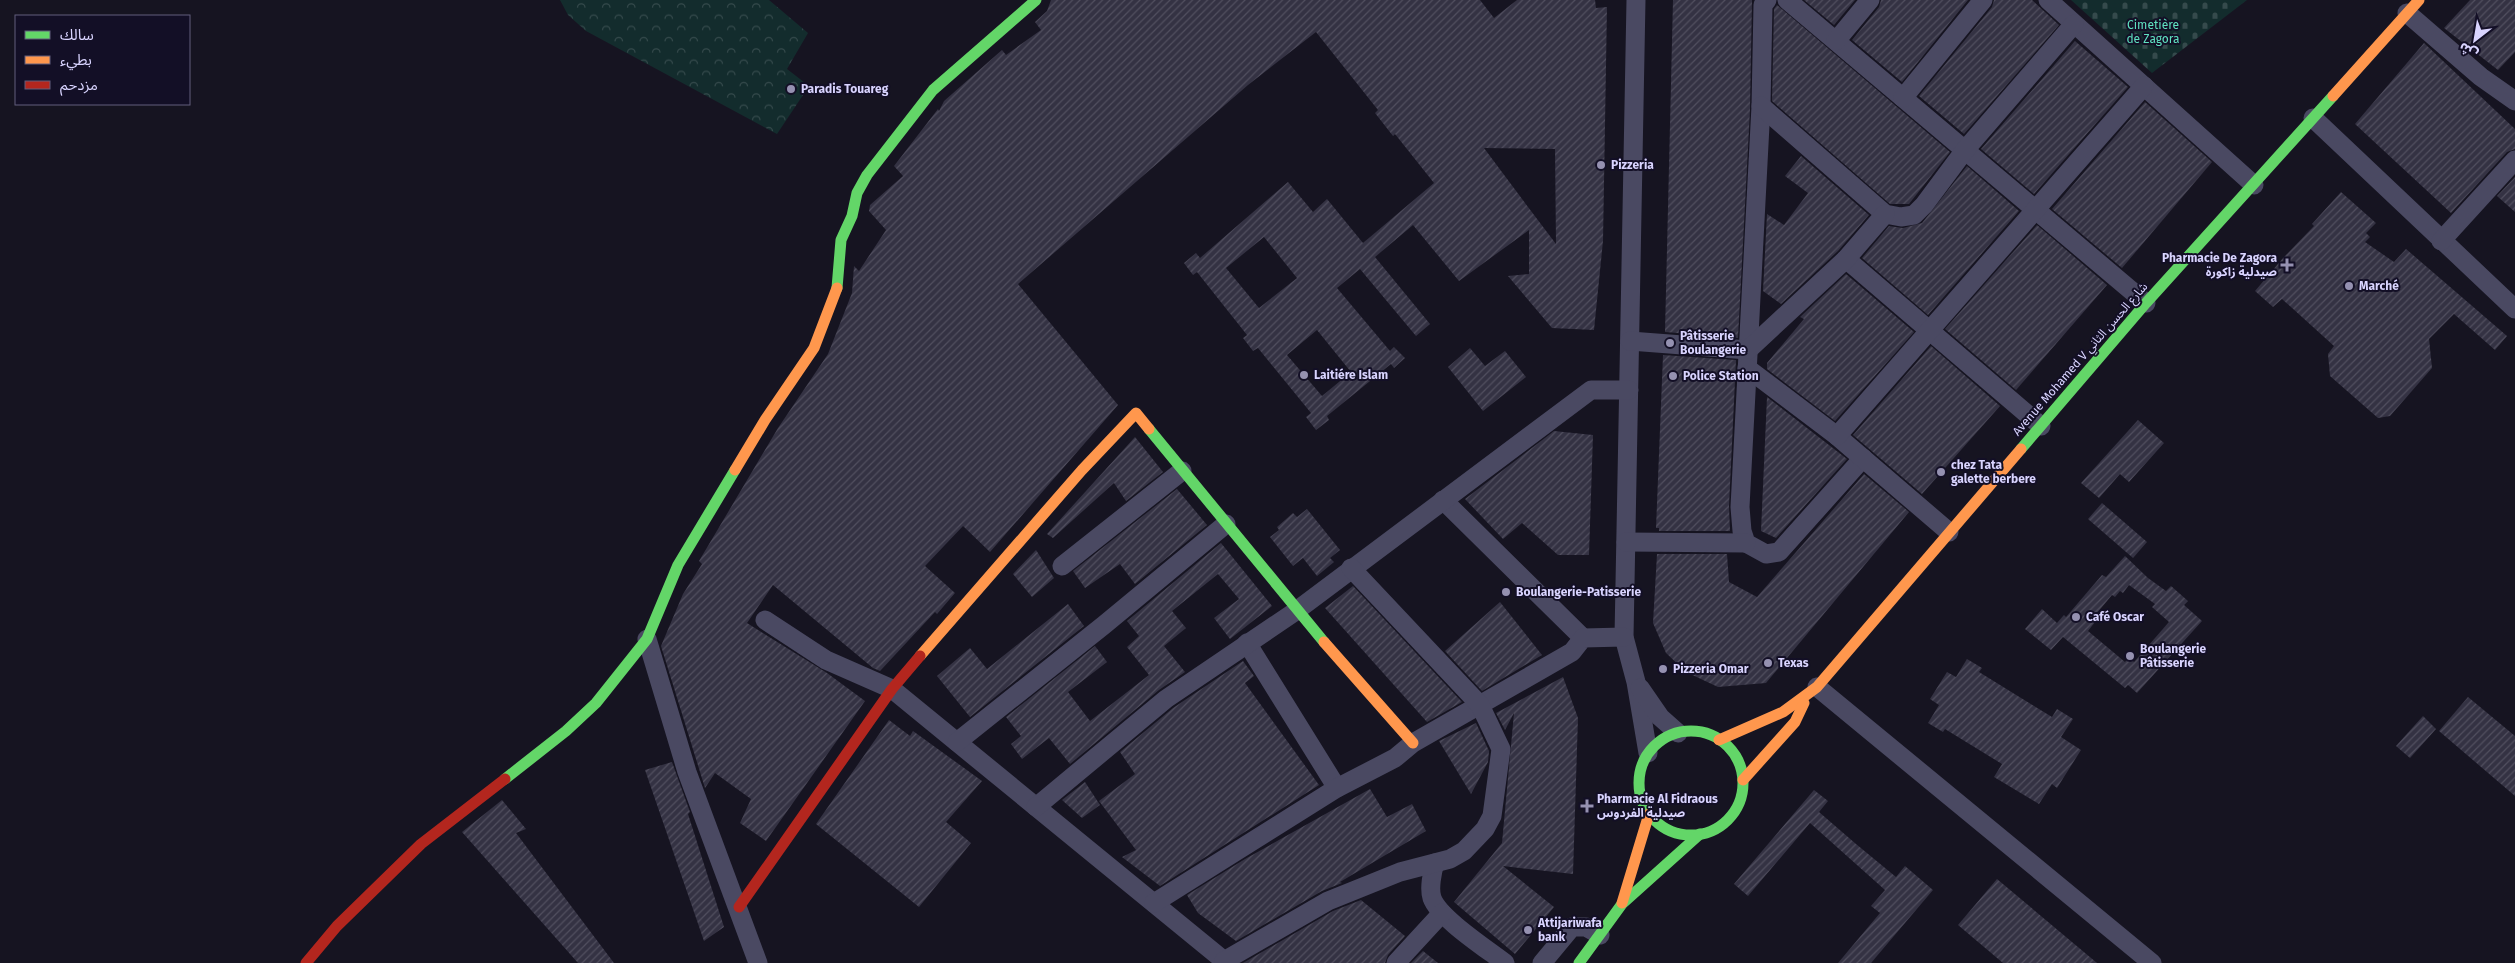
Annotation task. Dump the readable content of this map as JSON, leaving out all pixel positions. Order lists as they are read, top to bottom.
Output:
{
  "streets": {
    "street": ["Avenue Mohamed V شارع الحسن الثاني"]
  },
  "parks": ["Cimetière de Zagora"],
  "places": {
    "other": [
      "Paradis Touareg",
      "Pizzeria",
      "Marché",
      "Pâtisserie Boulangerie",
      "Laitiére Islam",
      "Police Station",
      "chez Tata galette berbere",
      "Boulangerie-Patisserie",
      "Café Oscar",
      "Boulangerie Pâtisserie",
      "Texas",
      "Pizzeria Omar",
      "Attijariwafa bank"
    ],
    "health": ["Pharmacie De Zagora صيدلية زاكورة", "Pharmacie Al Fidraous صيدلية الفردوس"]
  },
  "legend": ["سالك", "بطيء", "مزدحم"],
  "north": "bottom left"
}
